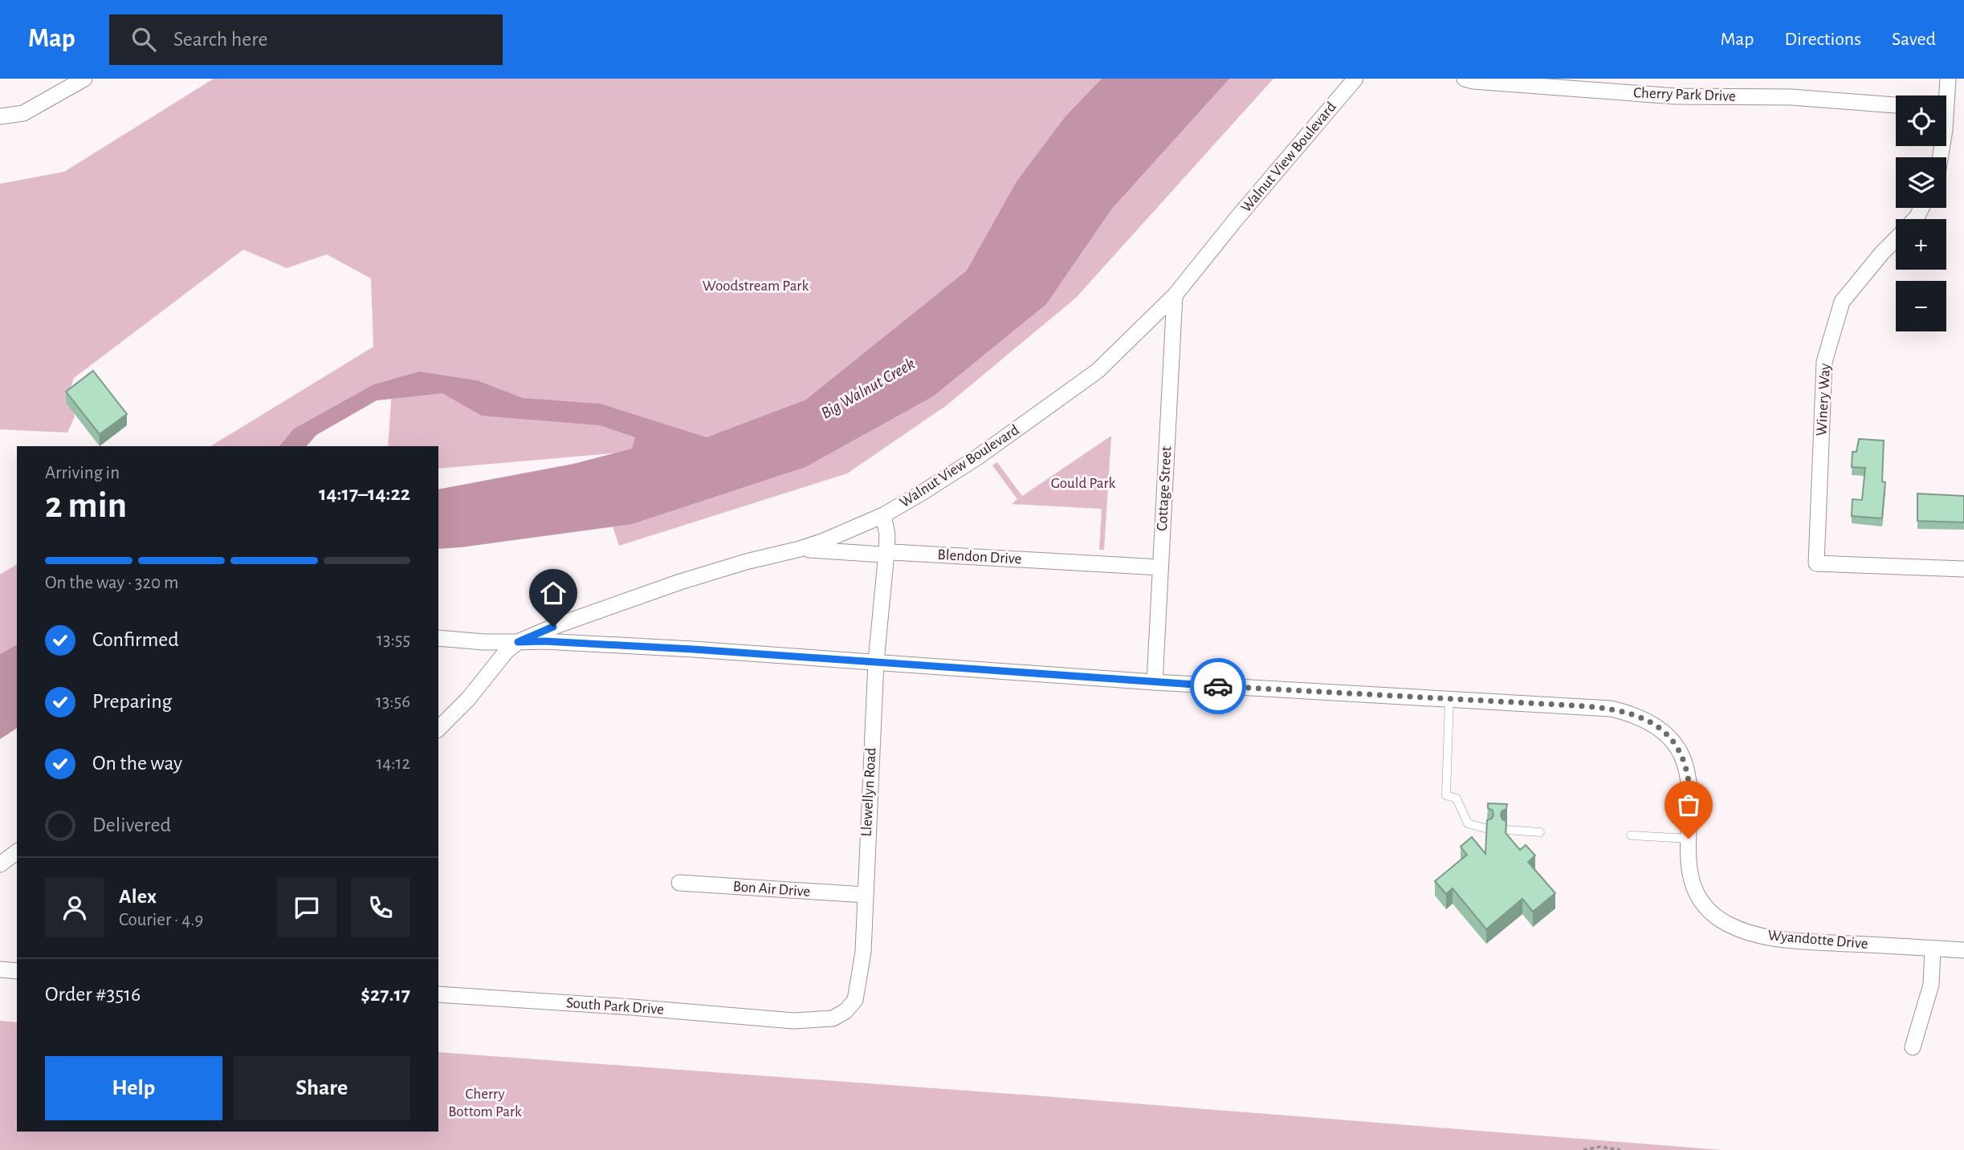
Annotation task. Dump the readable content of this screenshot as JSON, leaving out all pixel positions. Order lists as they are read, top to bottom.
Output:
{
  "streets": {
    "street": [
      "Cherry Park Drive",
      "Walnut View Boulevard",
      "Winery Way",
      "Cottage Street",
      "Blendon Drive",
      "Llewellyn Road",
      "Bon Air Drive",
      "Wyandotte Drive",
      "South Park Drive"
    ]
  },
  "crossings": [
    ["Walnut View Boulevard", "Cottage Street"],
    ["Walnut View Boulevard", "Blendon Drive"],
    ["Walnut View Boulevard", "Llewellyn Road"],
    ["Walnut View Boulevard", "Wyandotte Drive"],
    ["Cottage Street", "Blendon Drive"],
    ["Cottage Street", "Wyandotte Drive"],
    ["Blendon Drive", "Llewellyn Road"],
    ["Llewellyn Road", "Bon Air Drive"],
    ["Llewellyn Road", "Wyandotte Drive"],
    ["Llewellyn Road", "South Park Drive"]
  ],
  "water": ["Big Walnut Creek"],
  "parks": ["Woodstream Park", "Gould Park", "Cherry Bottom Park"],
  "page": {
    "header": "Map",
    "search": "Search here",
    "nav": ["Map", "Directions", "Saved"],
    "map_buttons": ["+", "−"],
    "heading": ["2 min", "Arriving in", "14:17–14:22"],
    "panel": [
      "Alex",
      "Courier · 4.9",
      "Order #3516",
      "$27.17"
    ],
    "bar": "On the way · 320 m",
    "list": [
      ["Confirmed", "13:55"],
      ["Preparing", "13:56"],
      ["On the way", "14:12"],
      "Delivered"
    ],
    "buttons": ["Help", "Share"]
  }
}
